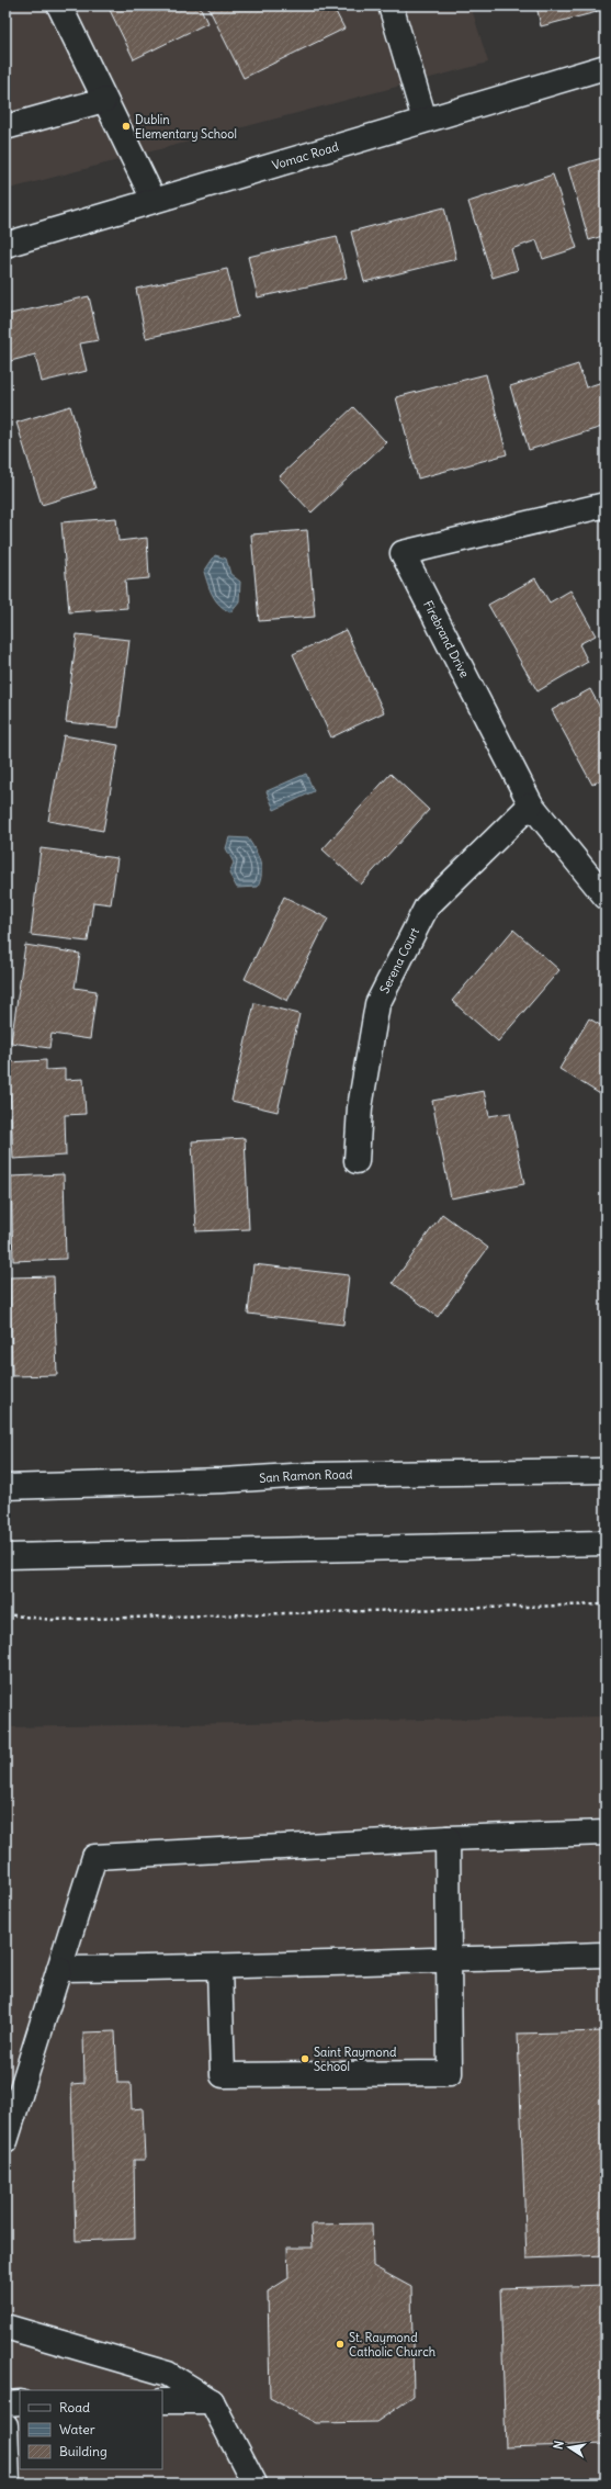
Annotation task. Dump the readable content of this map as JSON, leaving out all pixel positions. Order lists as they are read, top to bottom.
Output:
{
  "streets": {
    "street": [
      "Vomac Road",
      "Firebrand Drive",
      "Serena Court",
      "San Ramon Road"
    ]
  },
  "crossings": [
    ["Firebrand Drive", "Serena Court"]
  ],
  "places": ["Dublin Elementary School", "Saint Raymond School", "St. Raymond Catholic Church"],
  "legend": ["Road", "Water", "Building"],
  "north": "left"
}
